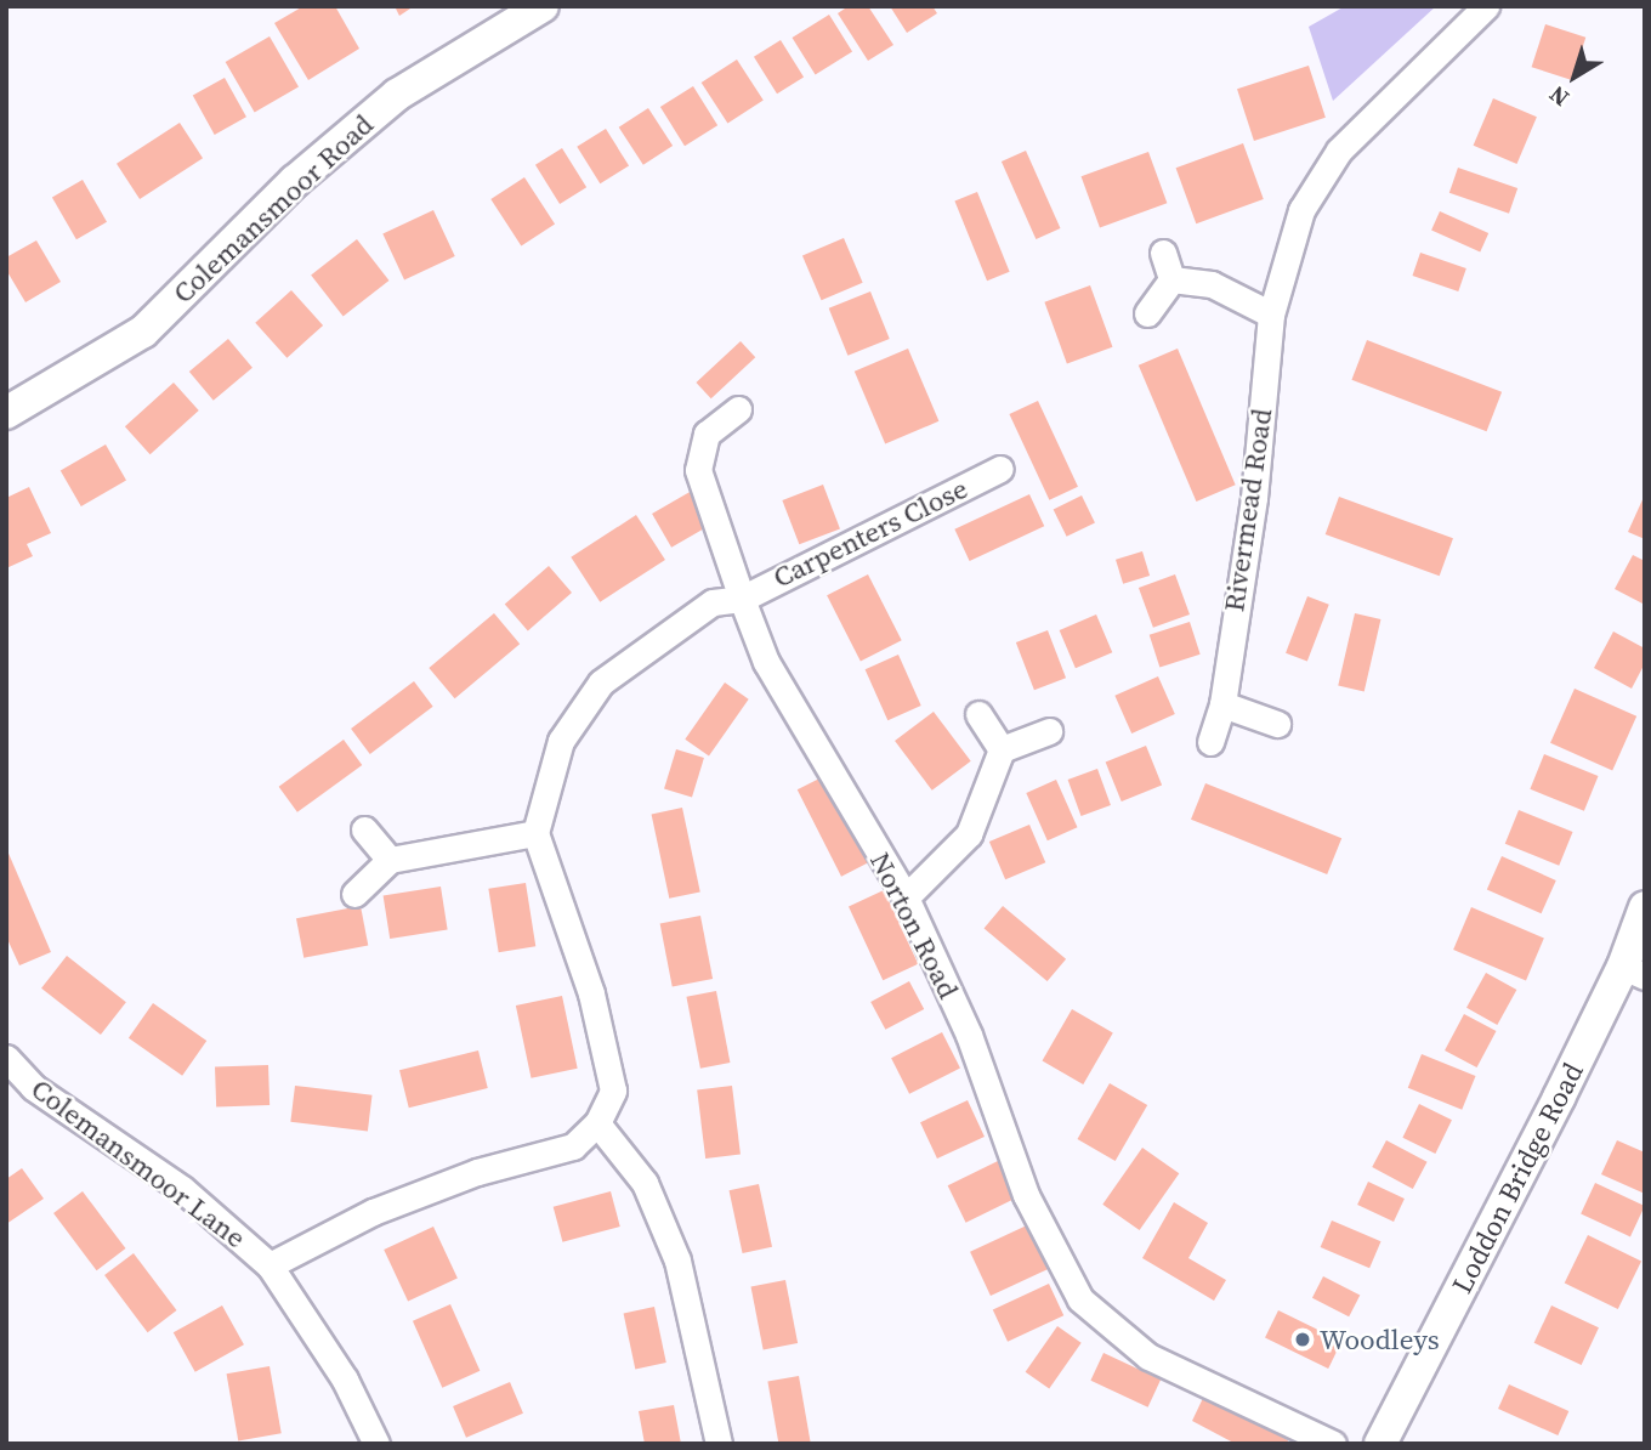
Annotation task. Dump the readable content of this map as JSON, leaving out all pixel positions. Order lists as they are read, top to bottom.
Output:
{
  "streets": {
    "street": [
      "Colemansmoor Road",
      "Rivermead Road",
      "Carpenters Close",
      "Norton Road",
      "Colemansmoor Lane",
      "Loddon Bridge Road"
    ]
  },
  "crossings": [
    ["Carpenters Close", "Norton Road"]
  ],
  "places": ["Woodleys"],
  "north": "bottom left"
}
